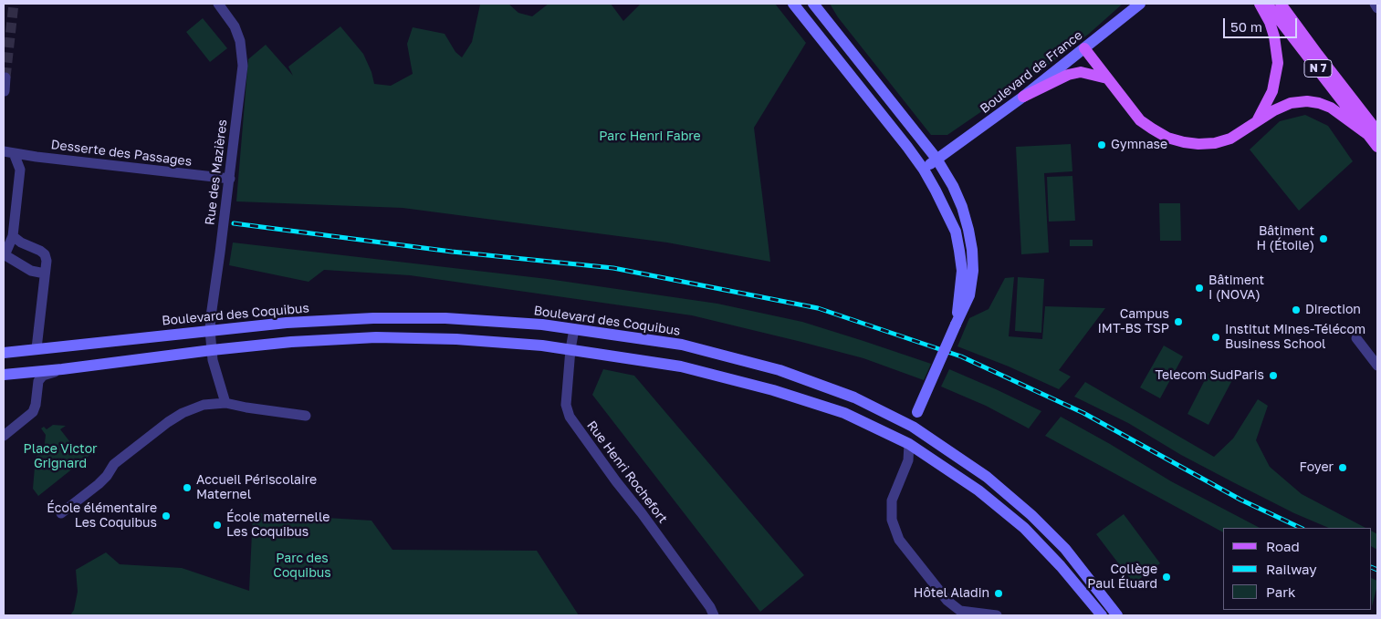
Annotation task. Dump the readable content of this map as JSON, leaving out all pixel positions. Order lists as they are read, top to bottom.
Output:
{
  "streets": {
    "main road": ["N 7", "Boulevard de France", "Boulevard des Coquibus"],
    "street": ["Desserte des Passages", "Rue des Mazières", "Rue Henri Rochefort"]
  },
  "crossings": [
    ["Desserte des Passages", "Rue des Mazières"],
    ["Rue des Mazières", "Boulevard des Coquibus"],
    ["Boulevard des Coquibus", "Rue Henri Rochefort"]
  ],
  "parks": ["Parc Henri Fabre", "Place Victor Grignard", "Parc des Coquibus"],
  "places": [
    "Gymnase",
    "Bâtiment H (Étoile)",
    "Bâtiment I (NOVA)",
    "Direction",
    "Campus IMT-BS TSP",
    "Institut Mines-Télécom Business School",
    "Telecom SudParis",
    "Foyer",
    "Accueil Périscolaire Maternel",
    "École élémentaire Les Coquibus",
    "École maternelle Les Coquibus",
    "Collège Paul Éluard",
    "Hôtel Aladin"
  ],
  "legend": ["Road", "Railway", "Park"],
  "scale_bar": "50 m"
}
